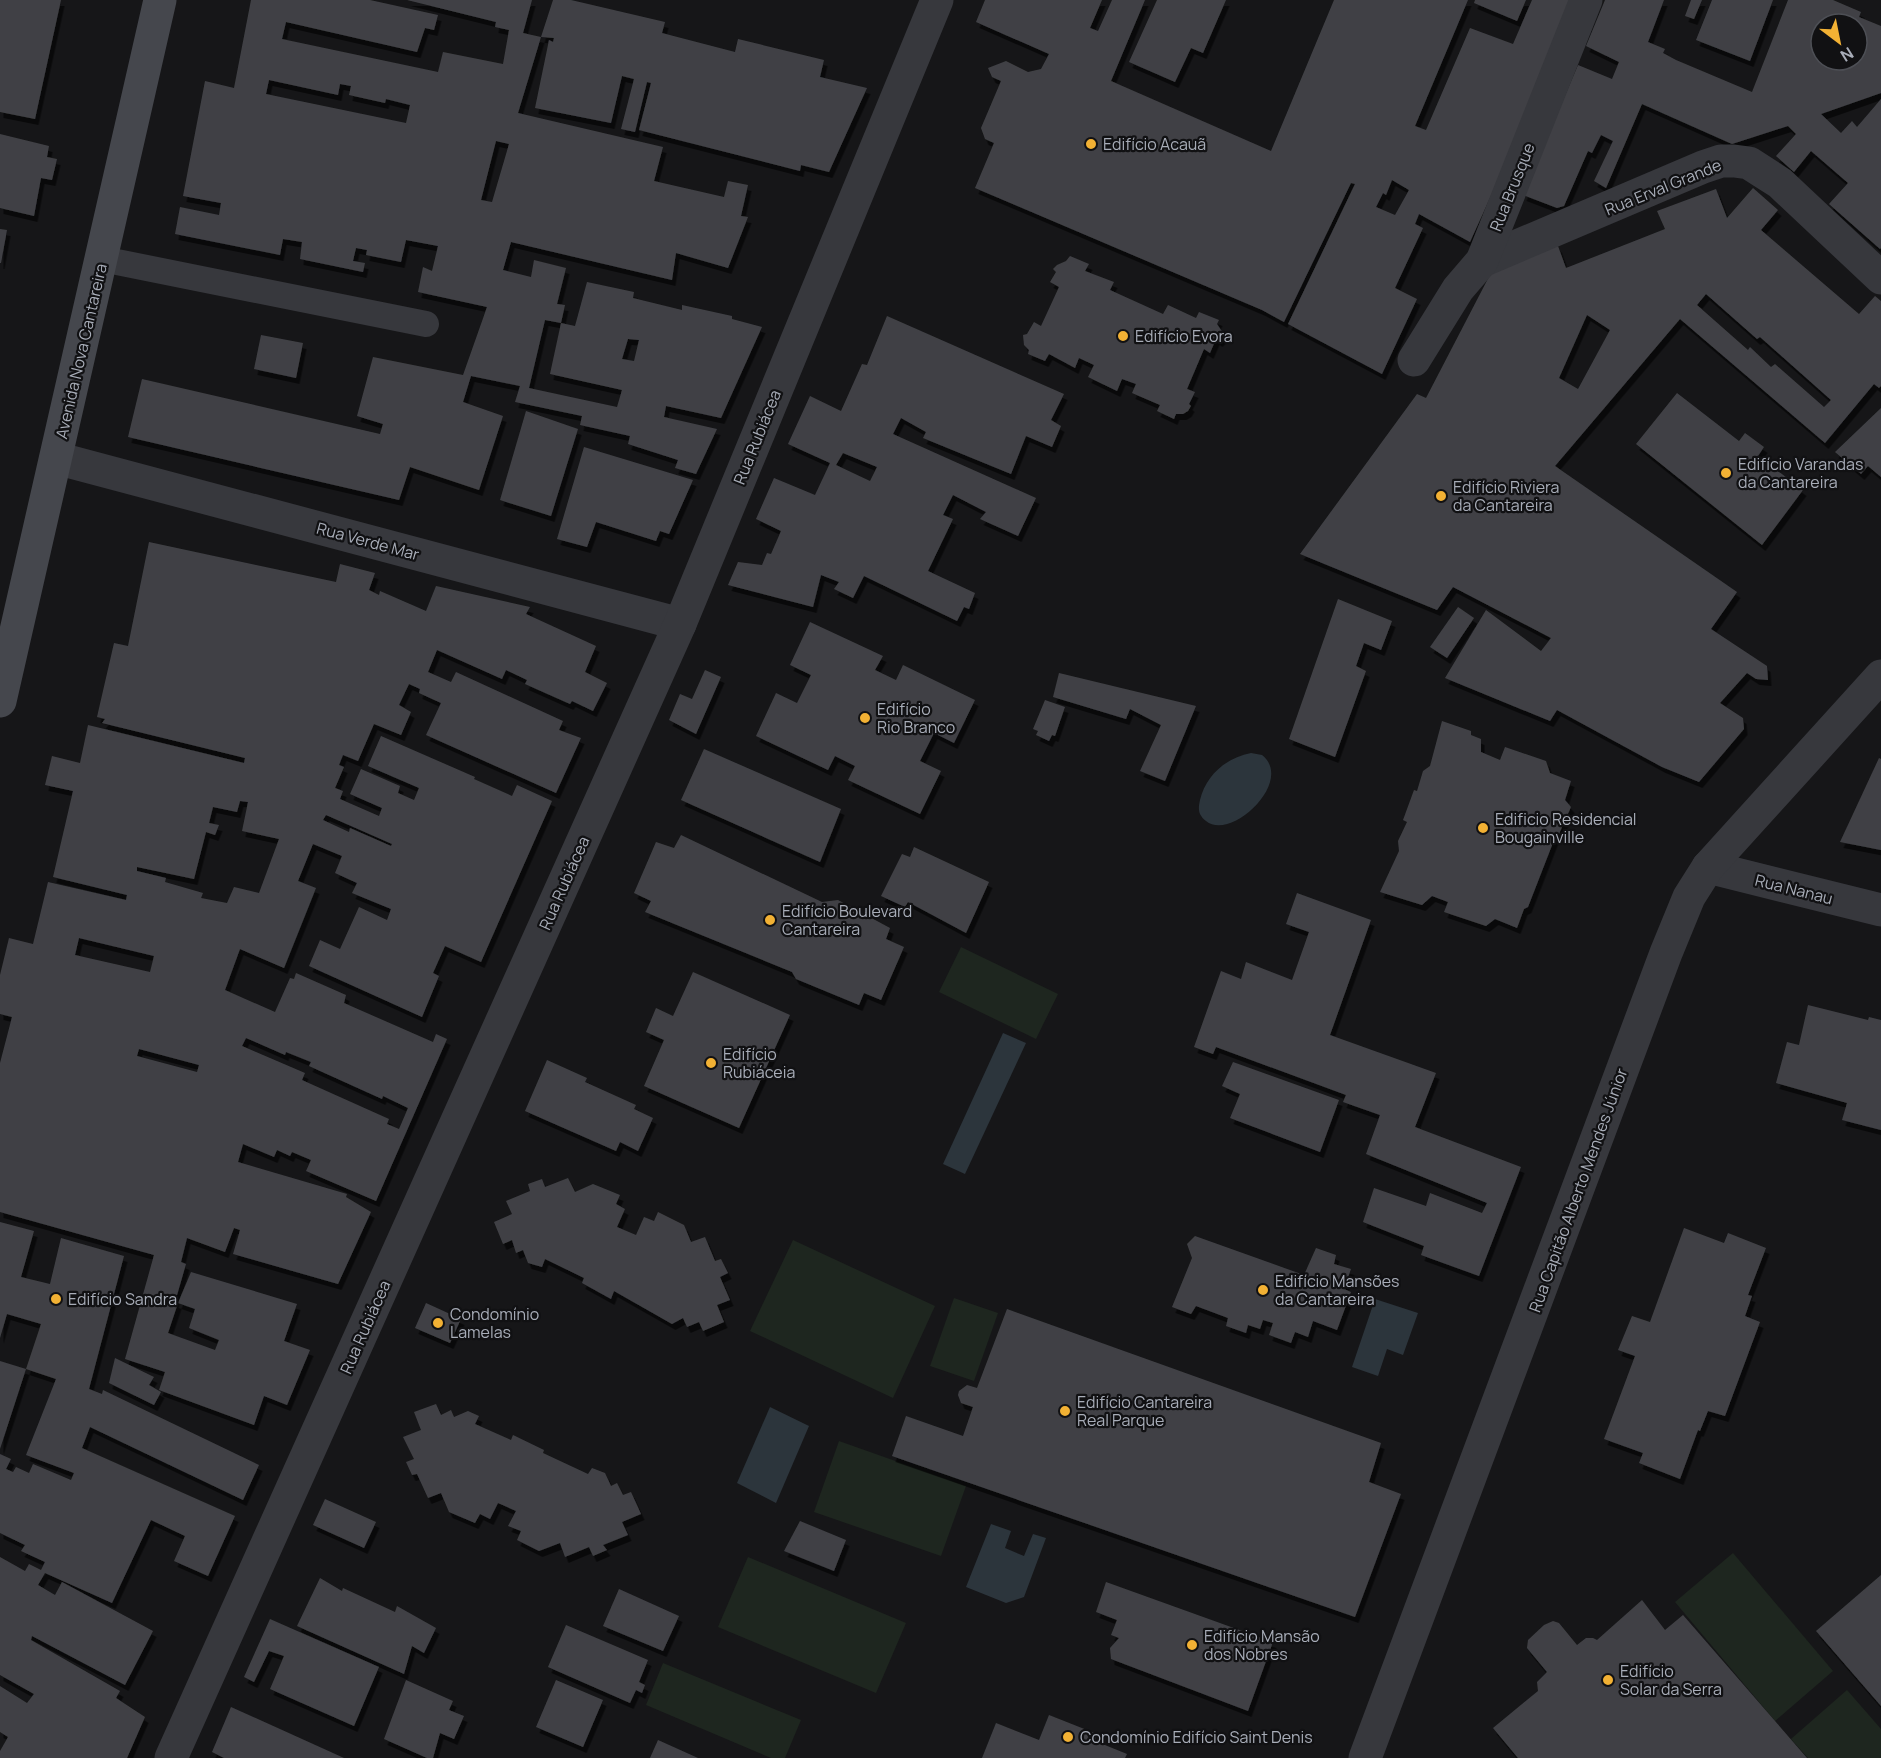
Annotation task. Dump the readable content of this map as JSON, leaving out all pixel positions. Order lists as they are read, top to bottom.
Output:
{
  "streets": {
    "main road": ["Avenida Nova Cantareira"],
    "street": [
      "Rua Brusque",
      "Rua Erval Grande",
      "Rua Rubiácea",
      "Rua Verde Mar",
      "Rua Nanau",
      "Rua Capitão Alberto Mendes Júnior"
    ]
  },
  "crossings": [
    ["Rua Brusque", "Rua Erval Grande"],
    ["Avenida Nova Cantareira", "Rua Verde Mar"],
    ["Rua Rubiácea", "Rua Verde Mar"],
    ["Rua Nanau", "Rua Capitão Alberto Mendes Júnior"]
  ],
  "places": [
    "Edifício Acauã",
    "Edifício Evora",
    "Edifício Varandas da Cantareira",
    "Edifício Riviera da Cantareira",
    "Edifício Rio Branco",
    "Edificio Residencial Bougainville",
    "Edifício Boulevard Cantareira",
    "Edifício Rubiáceia",
    "Edifício Mansões da Cantareira",
    "Edifício Sandra",
    "Condomínio Lamelas",
    "Edifício Cantareira Real Parque",
    "Edifício Mansão dos Nobres",
    "Edifício Solar da Serra",
    "Condomínio Edifício Saint Denis"
  ],
  "north": "bottom right"
}
